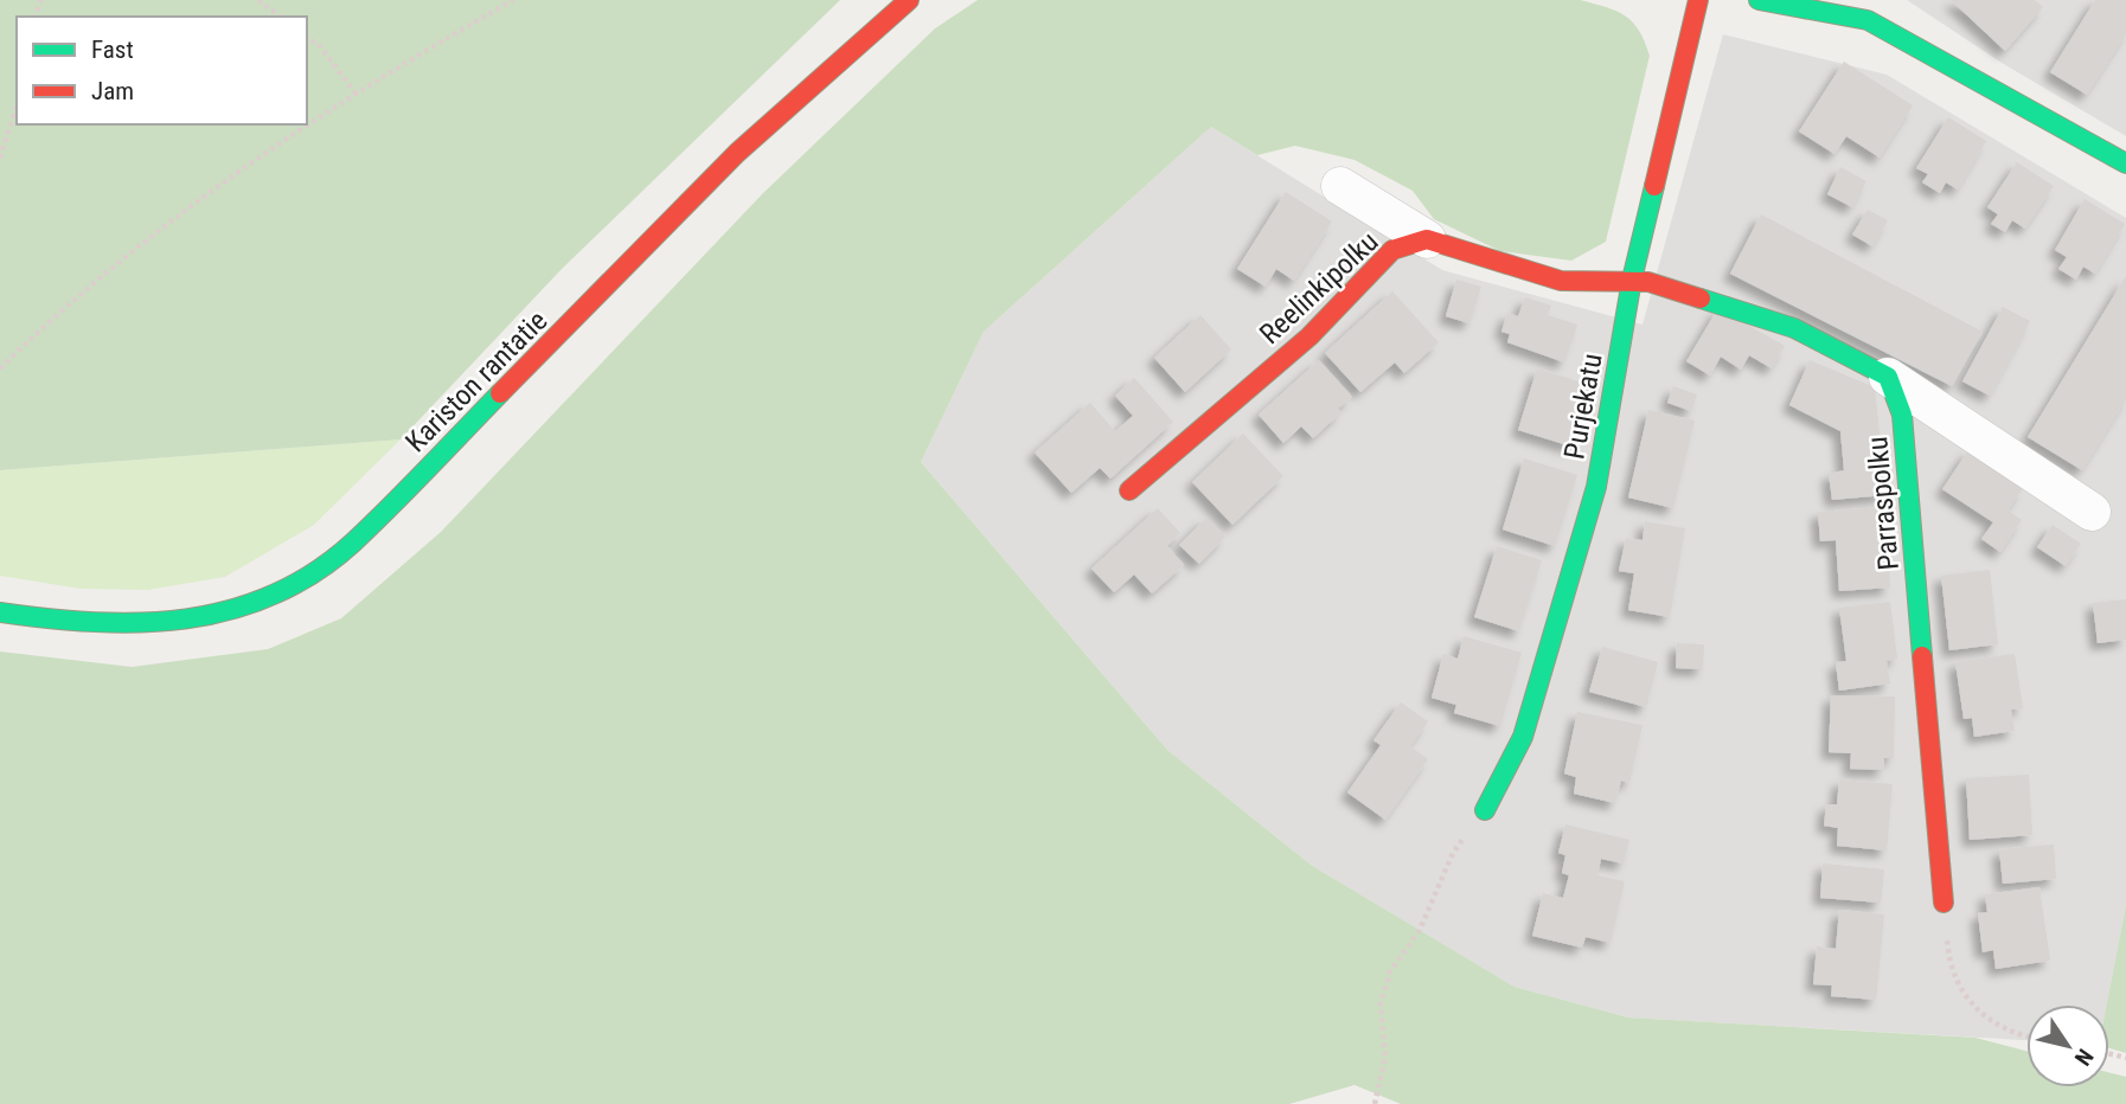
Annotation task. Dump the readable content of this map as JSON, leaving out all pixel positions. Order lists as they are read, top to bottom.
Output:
{
  "streets": {
    "street": [
      "Reelinkipolku",
      "Kariston rantatie",
      "Purjekatu",
      "Parraspolku"
    ]
  },
  "crossings": [
    ["Reelinkipolku", "Purjekatu"]
  ],
  "legend": ["Fast", "Jam"],
  "north": "bottom right"
}
